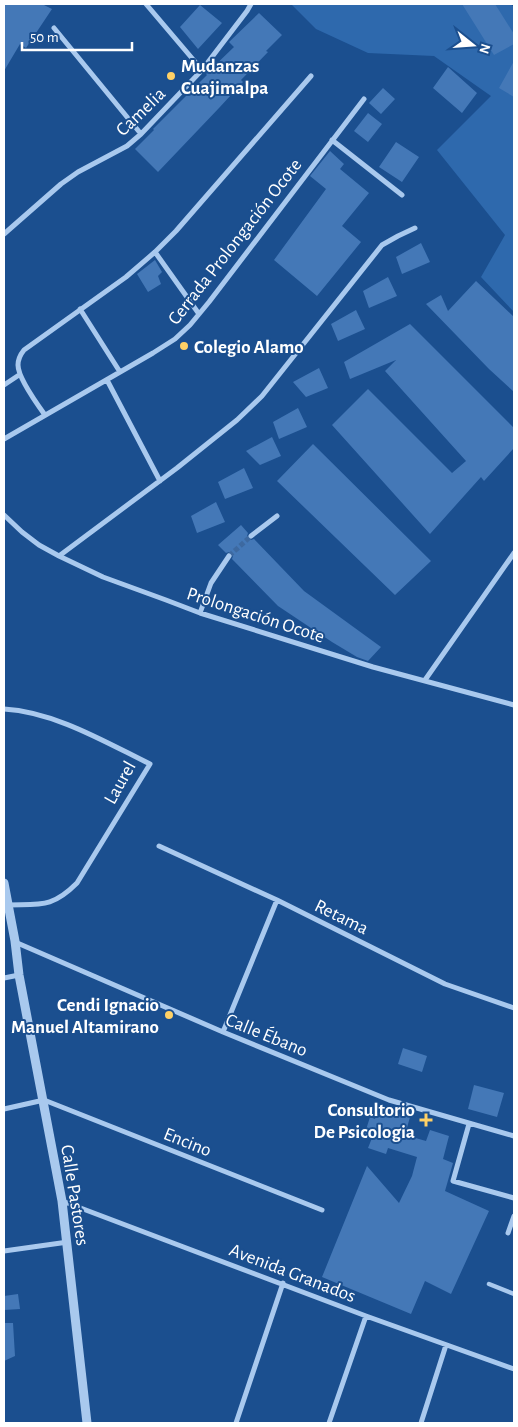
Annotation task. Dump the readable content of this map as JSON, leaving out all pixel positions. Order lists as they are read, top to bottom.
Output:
{
  "streets": {
    "street": [
      "Camelia",
      "Cerrada Prolongación Ocote",
      "Prolongación Ocote",
      "Laurel",
      "Retama",
      "Calle Ébano",
      "Encino",
      "Calle Pastores",
      "Avenida Granados"
    ]
  },
  "crossings": [
    ["Laurel", "Calle Pastores"],
    ["Calle Ébano", "Calle Pastores"],
    ["Encino", "Calle Pastores"],
    ["Calle Pastores", "Avenida Granados"]
  ],
  "places": {
    "other": ["Mudanzas Cuajimalpa", "Colegio Alamo", "Cendi Ignacio Manuel Altamirano"],
    "health": ["Consultorio De Psicologia"]
  },
  "scale_bar": "50 m",
  "north": "right"
}
